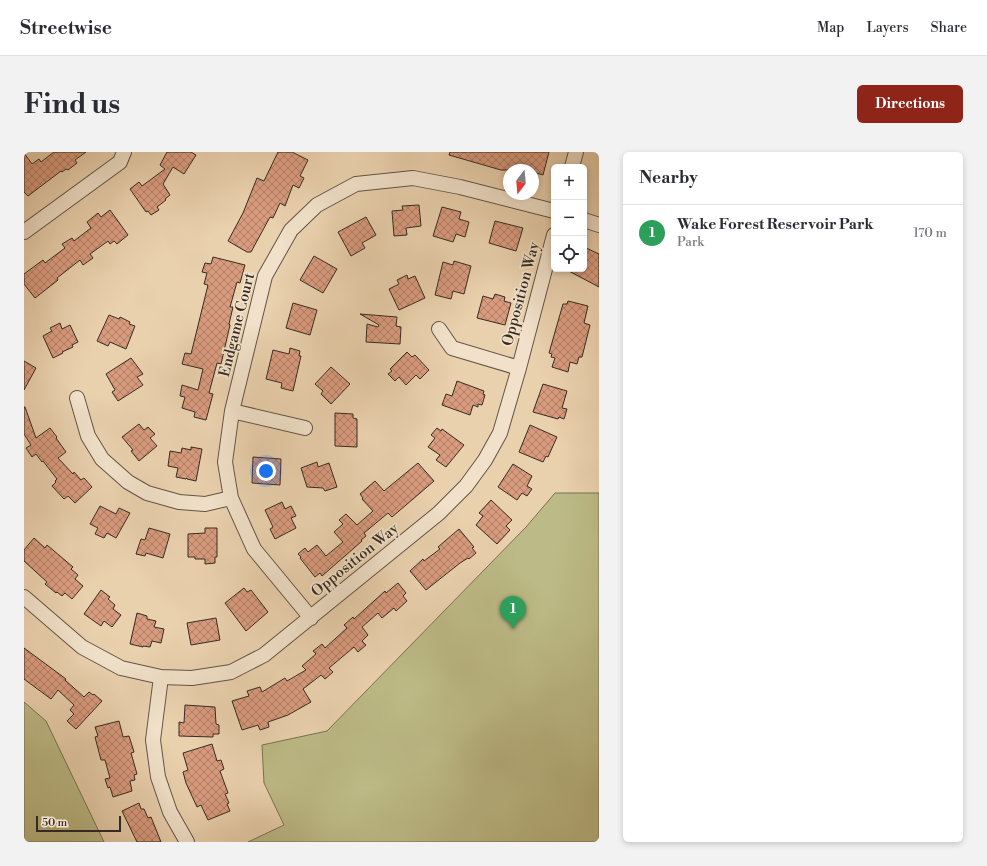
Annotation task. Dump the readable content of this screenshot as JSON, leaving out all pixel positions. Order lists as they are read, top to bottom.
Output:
{
  "streets": {
    "street": ["Opposition Way", "Endgame Court"]
  },
  "crossings": [
    ["Opposition Way", "Endgame Court"]
  ],
  "scale_bar": "50 m",
  "north": "bottom",
  "page": {
    "header": "Streetwise",
    "nav": ["Map", "Layers", "Share"],
    "buttons": "Directions",
    "title": "Find us",
    "heading": "Nearby",
    "map_buttons": ["+", "−"],
    "list": [
      {
        "mark": "1",
        "name": "Wake Forest Reservoir Park",
        "note": "Park",
        "value": "170 m"
      }
    ],
    "pins": "1",
    "scale": "50 m"
  }
}
